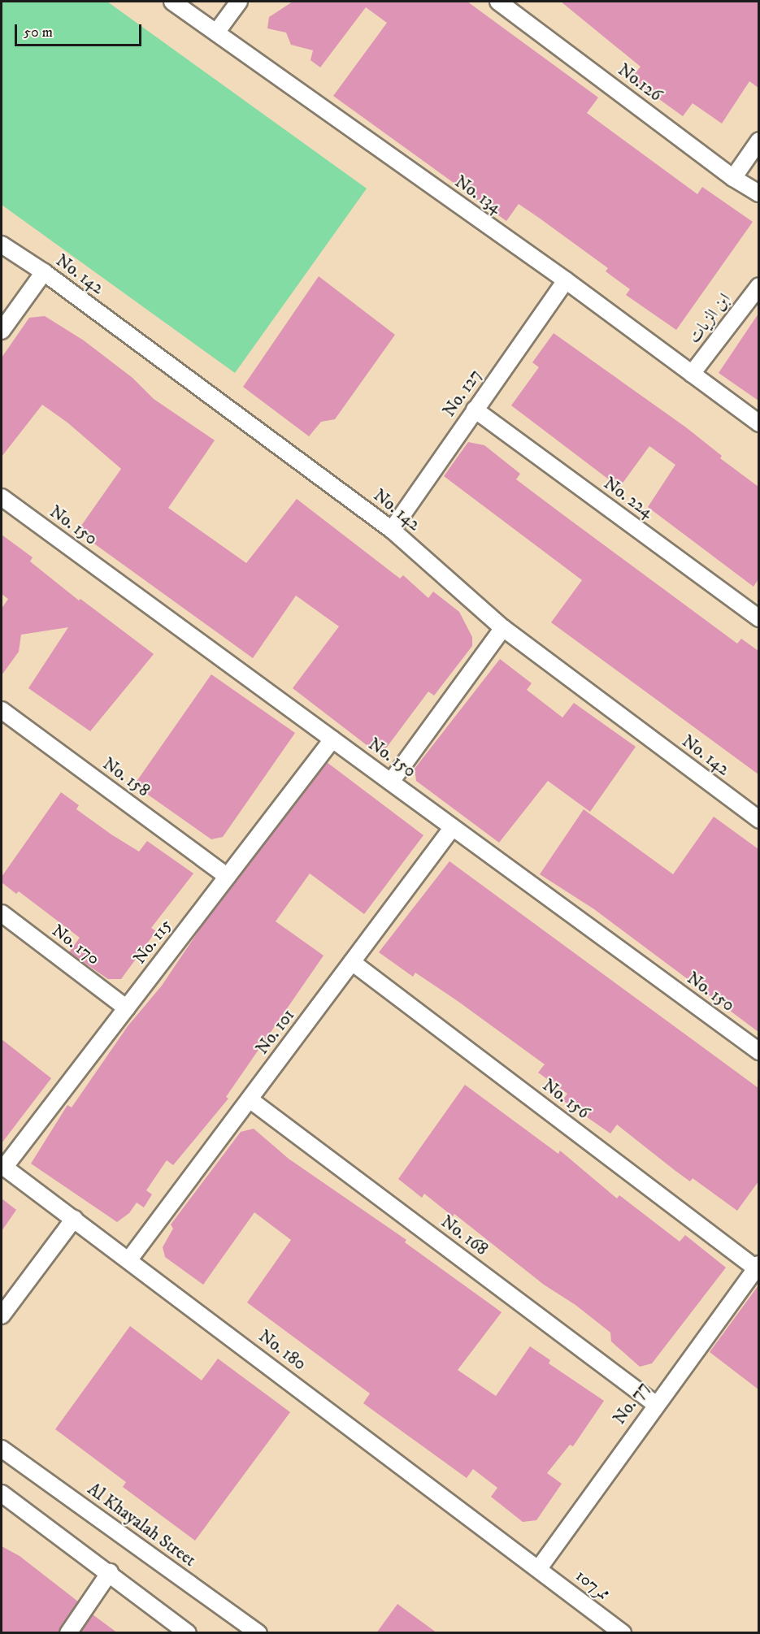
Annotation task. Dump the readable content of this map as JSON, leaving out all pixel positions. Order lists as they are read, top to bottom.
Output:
{
  "streets": {
    "street": [
      "No.126",
      "No. 134",
      "No. 142",
      "ابن الزيات",
      "No. 127",
      "No. 224",
      "No. 150",
      "No. 158",
      "No. 115",
      "No. 170",
      "No. 101",
      "No. 156",
      "No. 168",
      "No. 180",
      "No. 77",
      "Al Khayalah Street",
      "ممر107"
    ]
  },
  "crossings": [
    ["No. 134", "ابن الزيات"],
    ["No. 134", "No. 127"],
    ["No. 142", "No. 127"],
    ["No. 127", "No. 224"],
    ["No. 150", "No. 115"],
    ["No. 150", "No. 101"],
    ["No. 158", "No. 115"],
    ["No. 115", "No. 170"],
    ["No. 115", "No. 180"],
    ["No. 101", "No. 156"],
    ["No. 101", "No. 168"],
    ["No. 101", "No. 180"],
    ["No. 156", "No. 77"],
    ["No. 168", "No. 77"],
    ["No. 180", "No. 77"],
    ["No. 180", "ممر107"],
    ["No. 77", "ممر107"]
  ],
  "scale_bar": "50 m"
}
